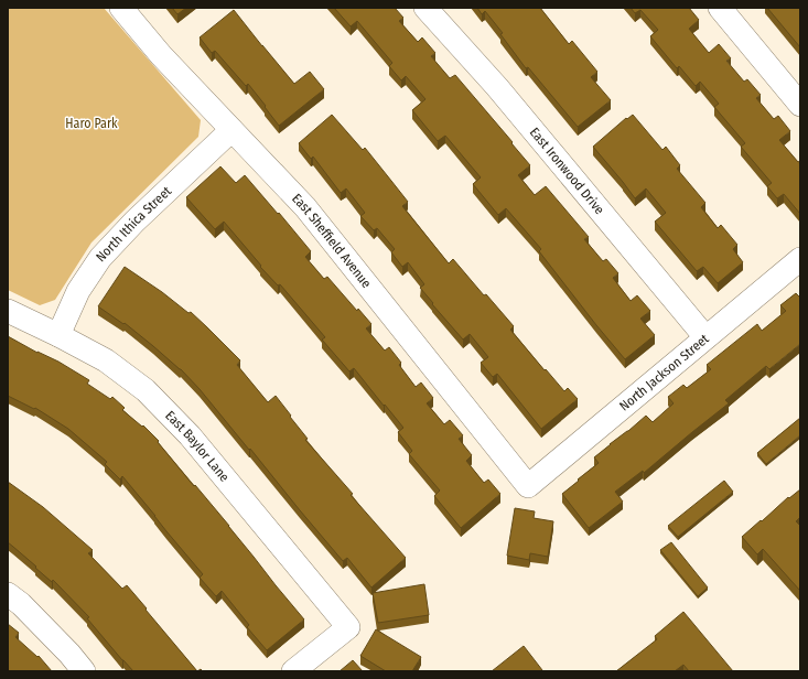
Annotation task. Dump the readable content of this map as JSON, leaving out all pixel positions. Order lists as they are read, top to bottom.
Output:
{
  "streets": {
    "street": [
      "East Ironwood Drive",
      "North Ithica Street",
      "East Sheffield Avenue",
      "North Jackson Street",
      "East Baylor Lane"
    ]
  },
  "crossings": [
    ["East Ironwood Drive", "North Jackson Street"],
    ["North Ithica Street", "East Sheffield Avenue"],
    ["North Ithica Street", "East Baylor Lane"],
    ["East Sheffield Avenue", "North Jackson Street"]
  ],
  "parks": ["Haro Park"]
}
